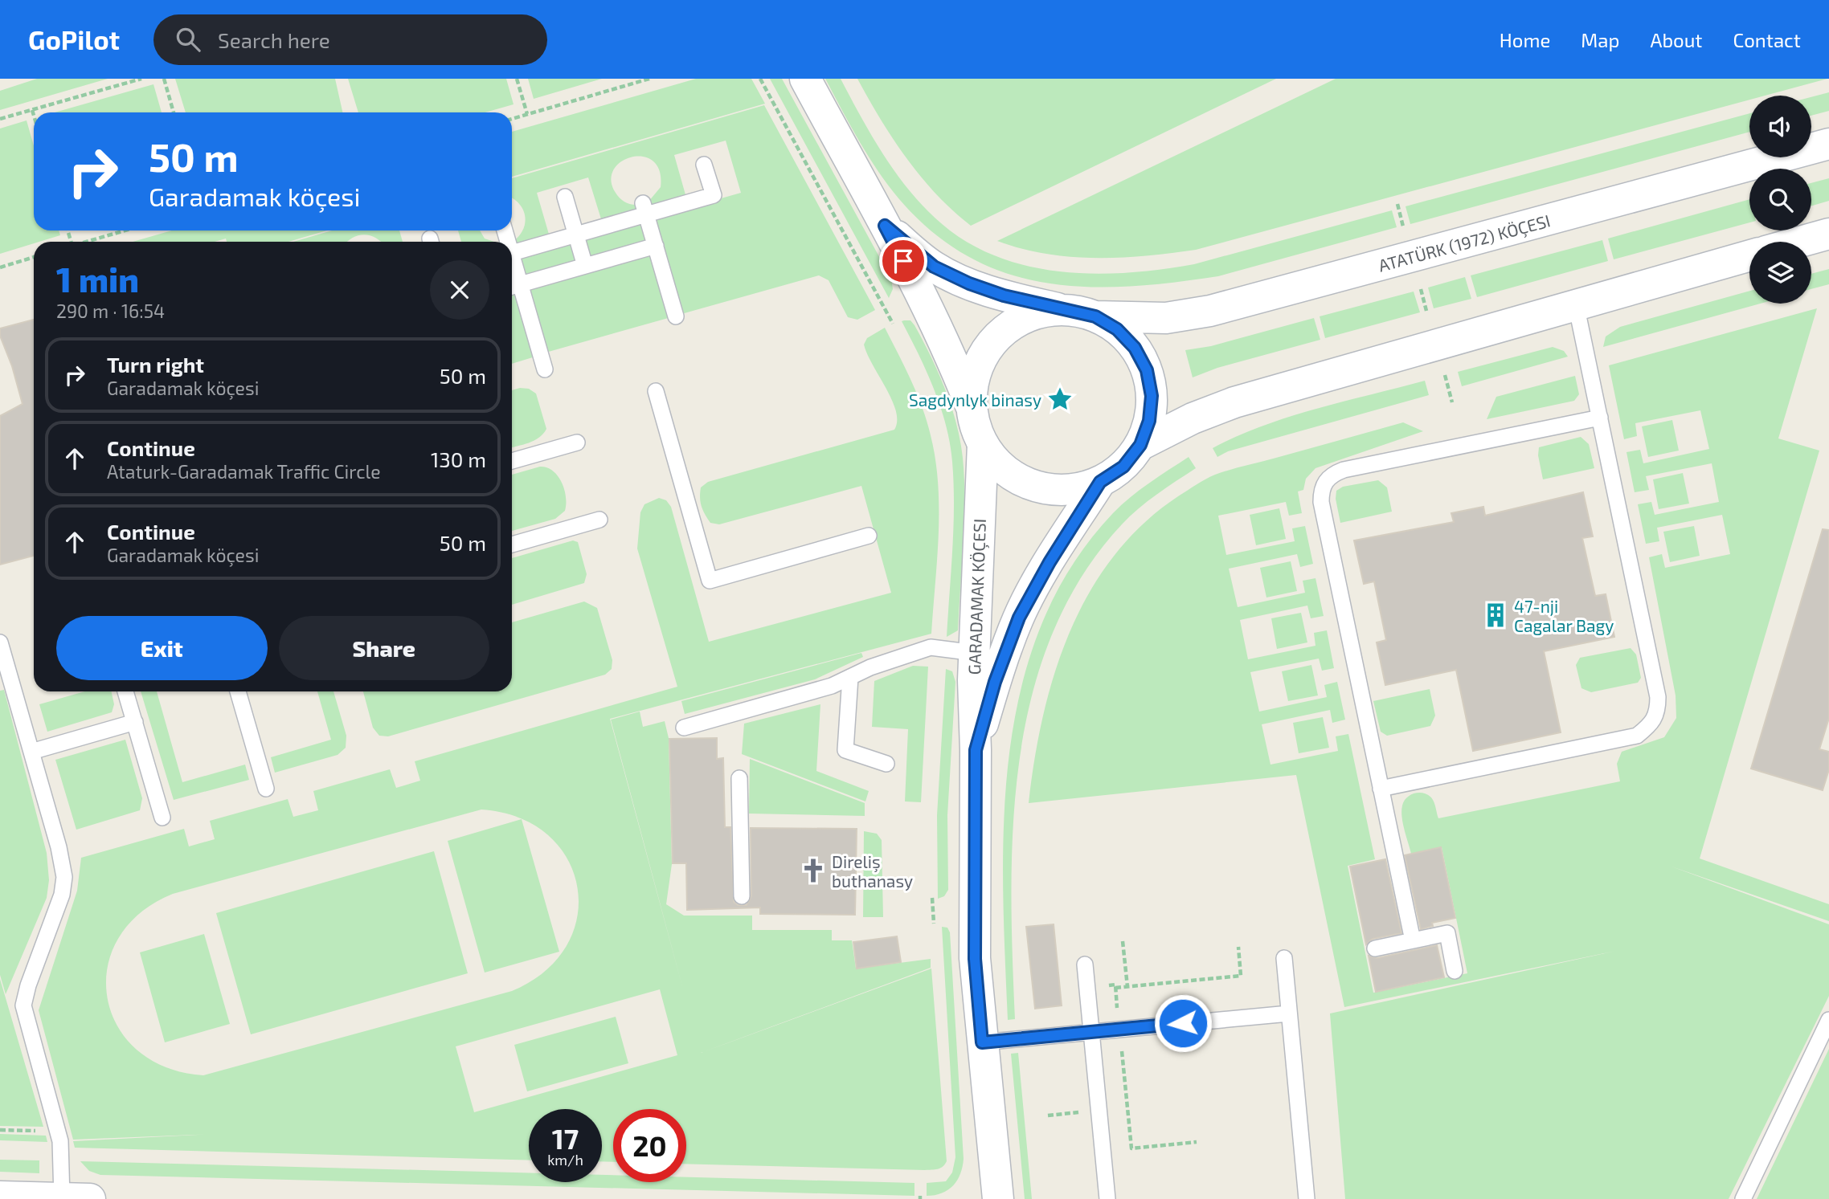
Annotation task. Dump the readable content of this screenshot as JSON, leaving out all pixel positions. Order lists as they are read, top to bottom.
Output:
{
  "streets": {
    "main road": ["ATATÜRK (1972) KÖÇESI", "GARADAMAK KÖÇESI"]
  },
  "crossings": [
    ["ATATÜRK (1972) KÖÇESI", "GARADAMAK KÖÇESI"]
  ],
  "places": {
    "place": ["Sagdynlyk binasy"],
    "building": ["47-nji Cagalar Bagy"],
    "church": ["Direliş buthanasy"]
  },
  "page": {
    "header": "GoPilot",
    "search": "Search here",
    "nav": [
      "Home",
      "Map",
      "About",
      "Contact"
    ],
    "turn": ["50 m", "Garadamak köçesi"],
    "heading": ["1 min", "290 m · 16:54"],
    "list": [
      {
        "name": "Turn right",
        "note": "Garadamak köçesi",
        "value": "50 m"
      },
      {
        "name": "Continue",
        "note": "Ataturk-Garadamak Traffic Circle",
        "value": "130 m"
      },
      {
        "name": "Continue",
        "note": "Garadamak köçesi",
        "value": "50 m"
      }
    ],
    "buttons": ["Exit", "Share"],
    "speed": "17 km/h",
    "limit": "20"
  }
}
